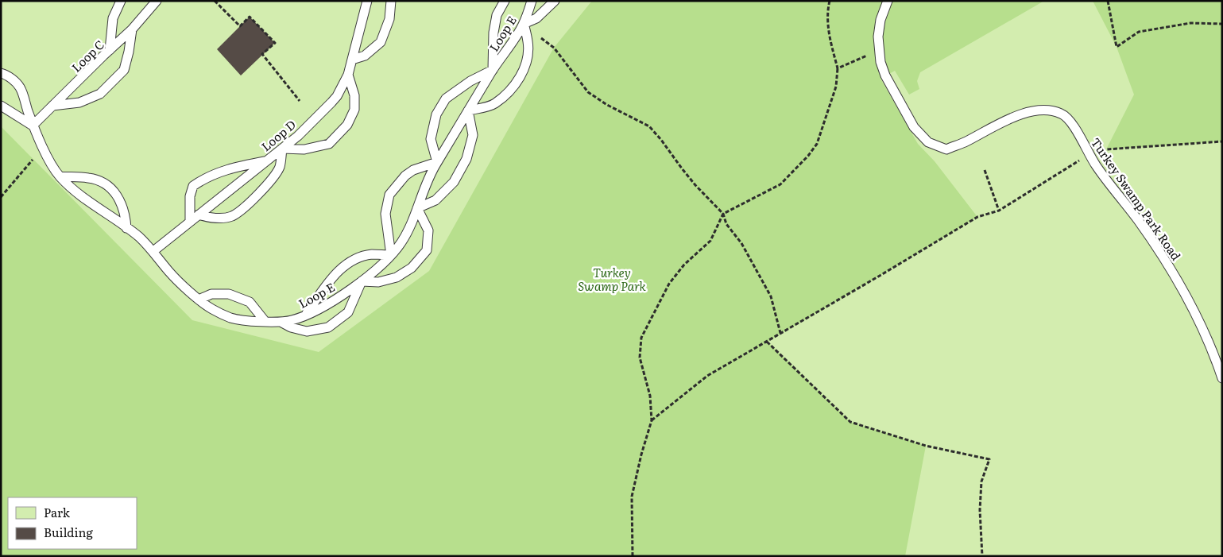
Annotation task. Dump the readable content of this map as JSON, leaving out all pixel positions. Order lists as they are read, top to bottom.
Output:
{
  "streets": {
    "lane": [
      "Loop E",
      "Loop C",
      "Loop D",
      "Turkey Swamp Park Road"
    ]
  },
  "crossings": [
    ["Loop E", "Loop C"],
    ["Loop E", "Loop D"]
  ],
  "parks": ["Turkey Swamp Park"],
  "legend": ["Park", "Building"]
}
